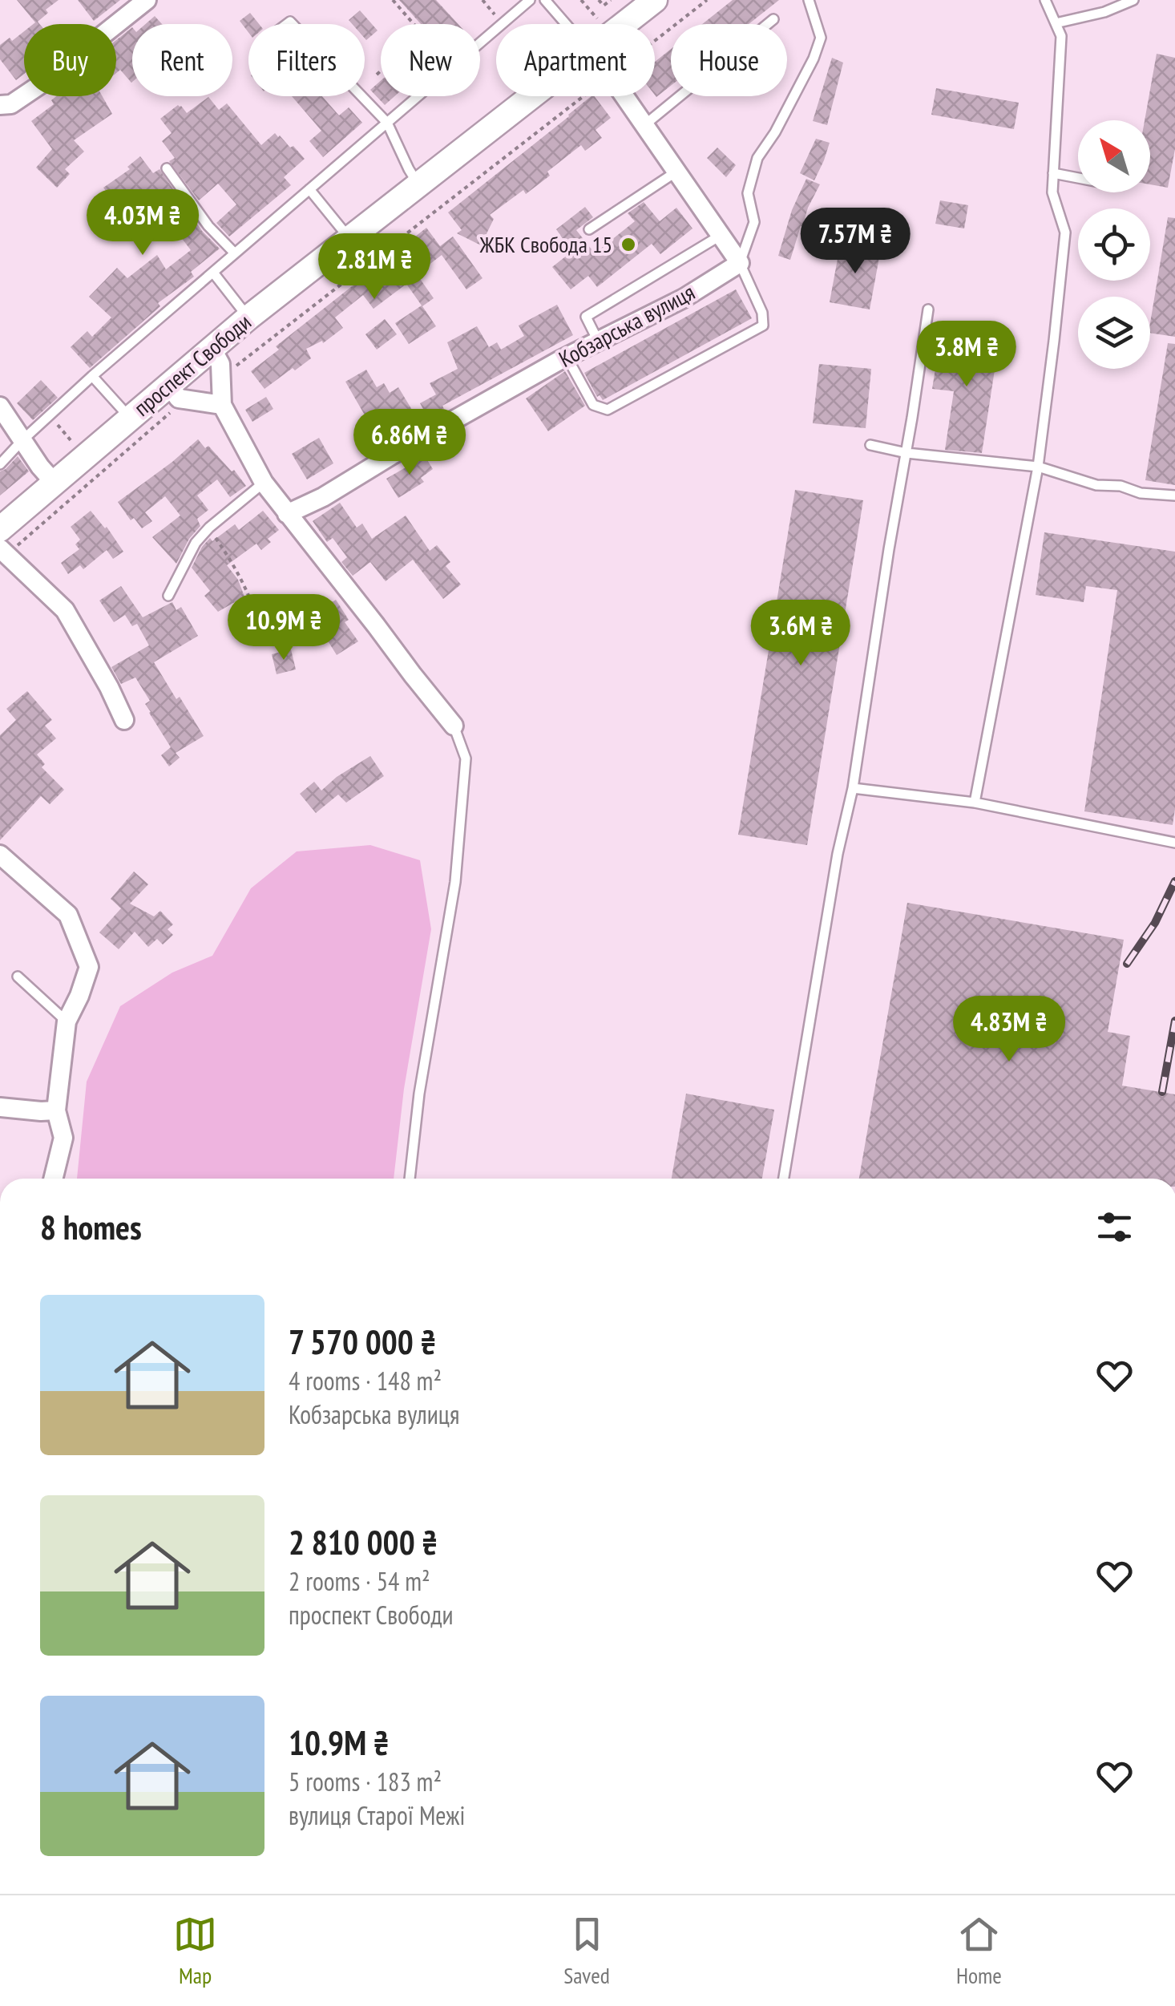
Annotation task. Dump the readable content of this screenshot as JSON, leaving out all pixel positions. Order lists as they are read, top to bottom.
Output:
{
  "streets": {
    "main road": ["проспект Свободи"],
    "street": ["Кобзарська вулиця"]
  },
  "places": ["ЖБК Свобода 15"],
  "north": "top left",
  "page": {
    "chip": [
      "Buy",
      "Rent",
      "Filters",
      "New",
      "Apartment",
      "House"
    ],
    "price": [
      "4.03M ₴",
      "7.57M ₴",
      "2.81M ₴",
      "3.8M ₴",
      "6.86M ₴",
      "10.9M ₴",
      "3.6M ₴",
      "4.83M ₴"
    ],
    "heading": "8 homes",
    "list": [
      {
        "name": "7 570 000 ₴",
        "note": "4 rooms · 148 m² · Кобзарська вулиця"
      },
      {
        "name": "2 810 000 ₴",
        "note": "2 rooms · 54 m² · проспект Свободи"
      },
      {
        "name": "10.9M ₴",
        "note": "5 rooms · 183 m² · вулиця Старої Межі"
      }
    ],
    "tabs": ["Map", "Saved", "Home"]
  }
}
